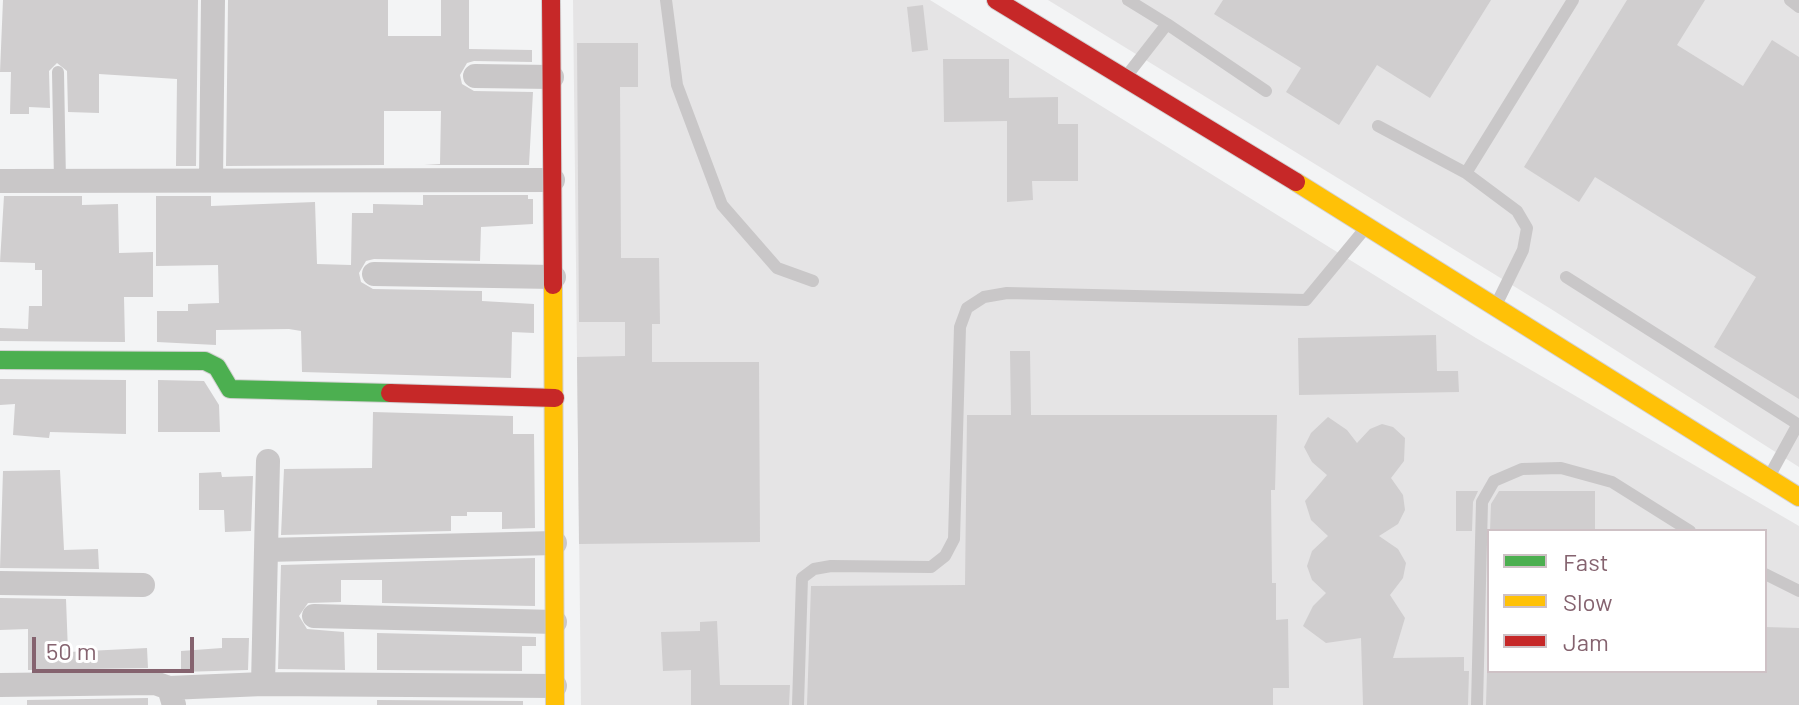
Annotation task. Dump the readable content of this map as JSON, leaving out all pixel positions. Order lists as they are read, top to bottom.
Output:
{
  "legend": ["Fast", "Slow", "Jam"],
  "scale_bar": "50 m"
}
